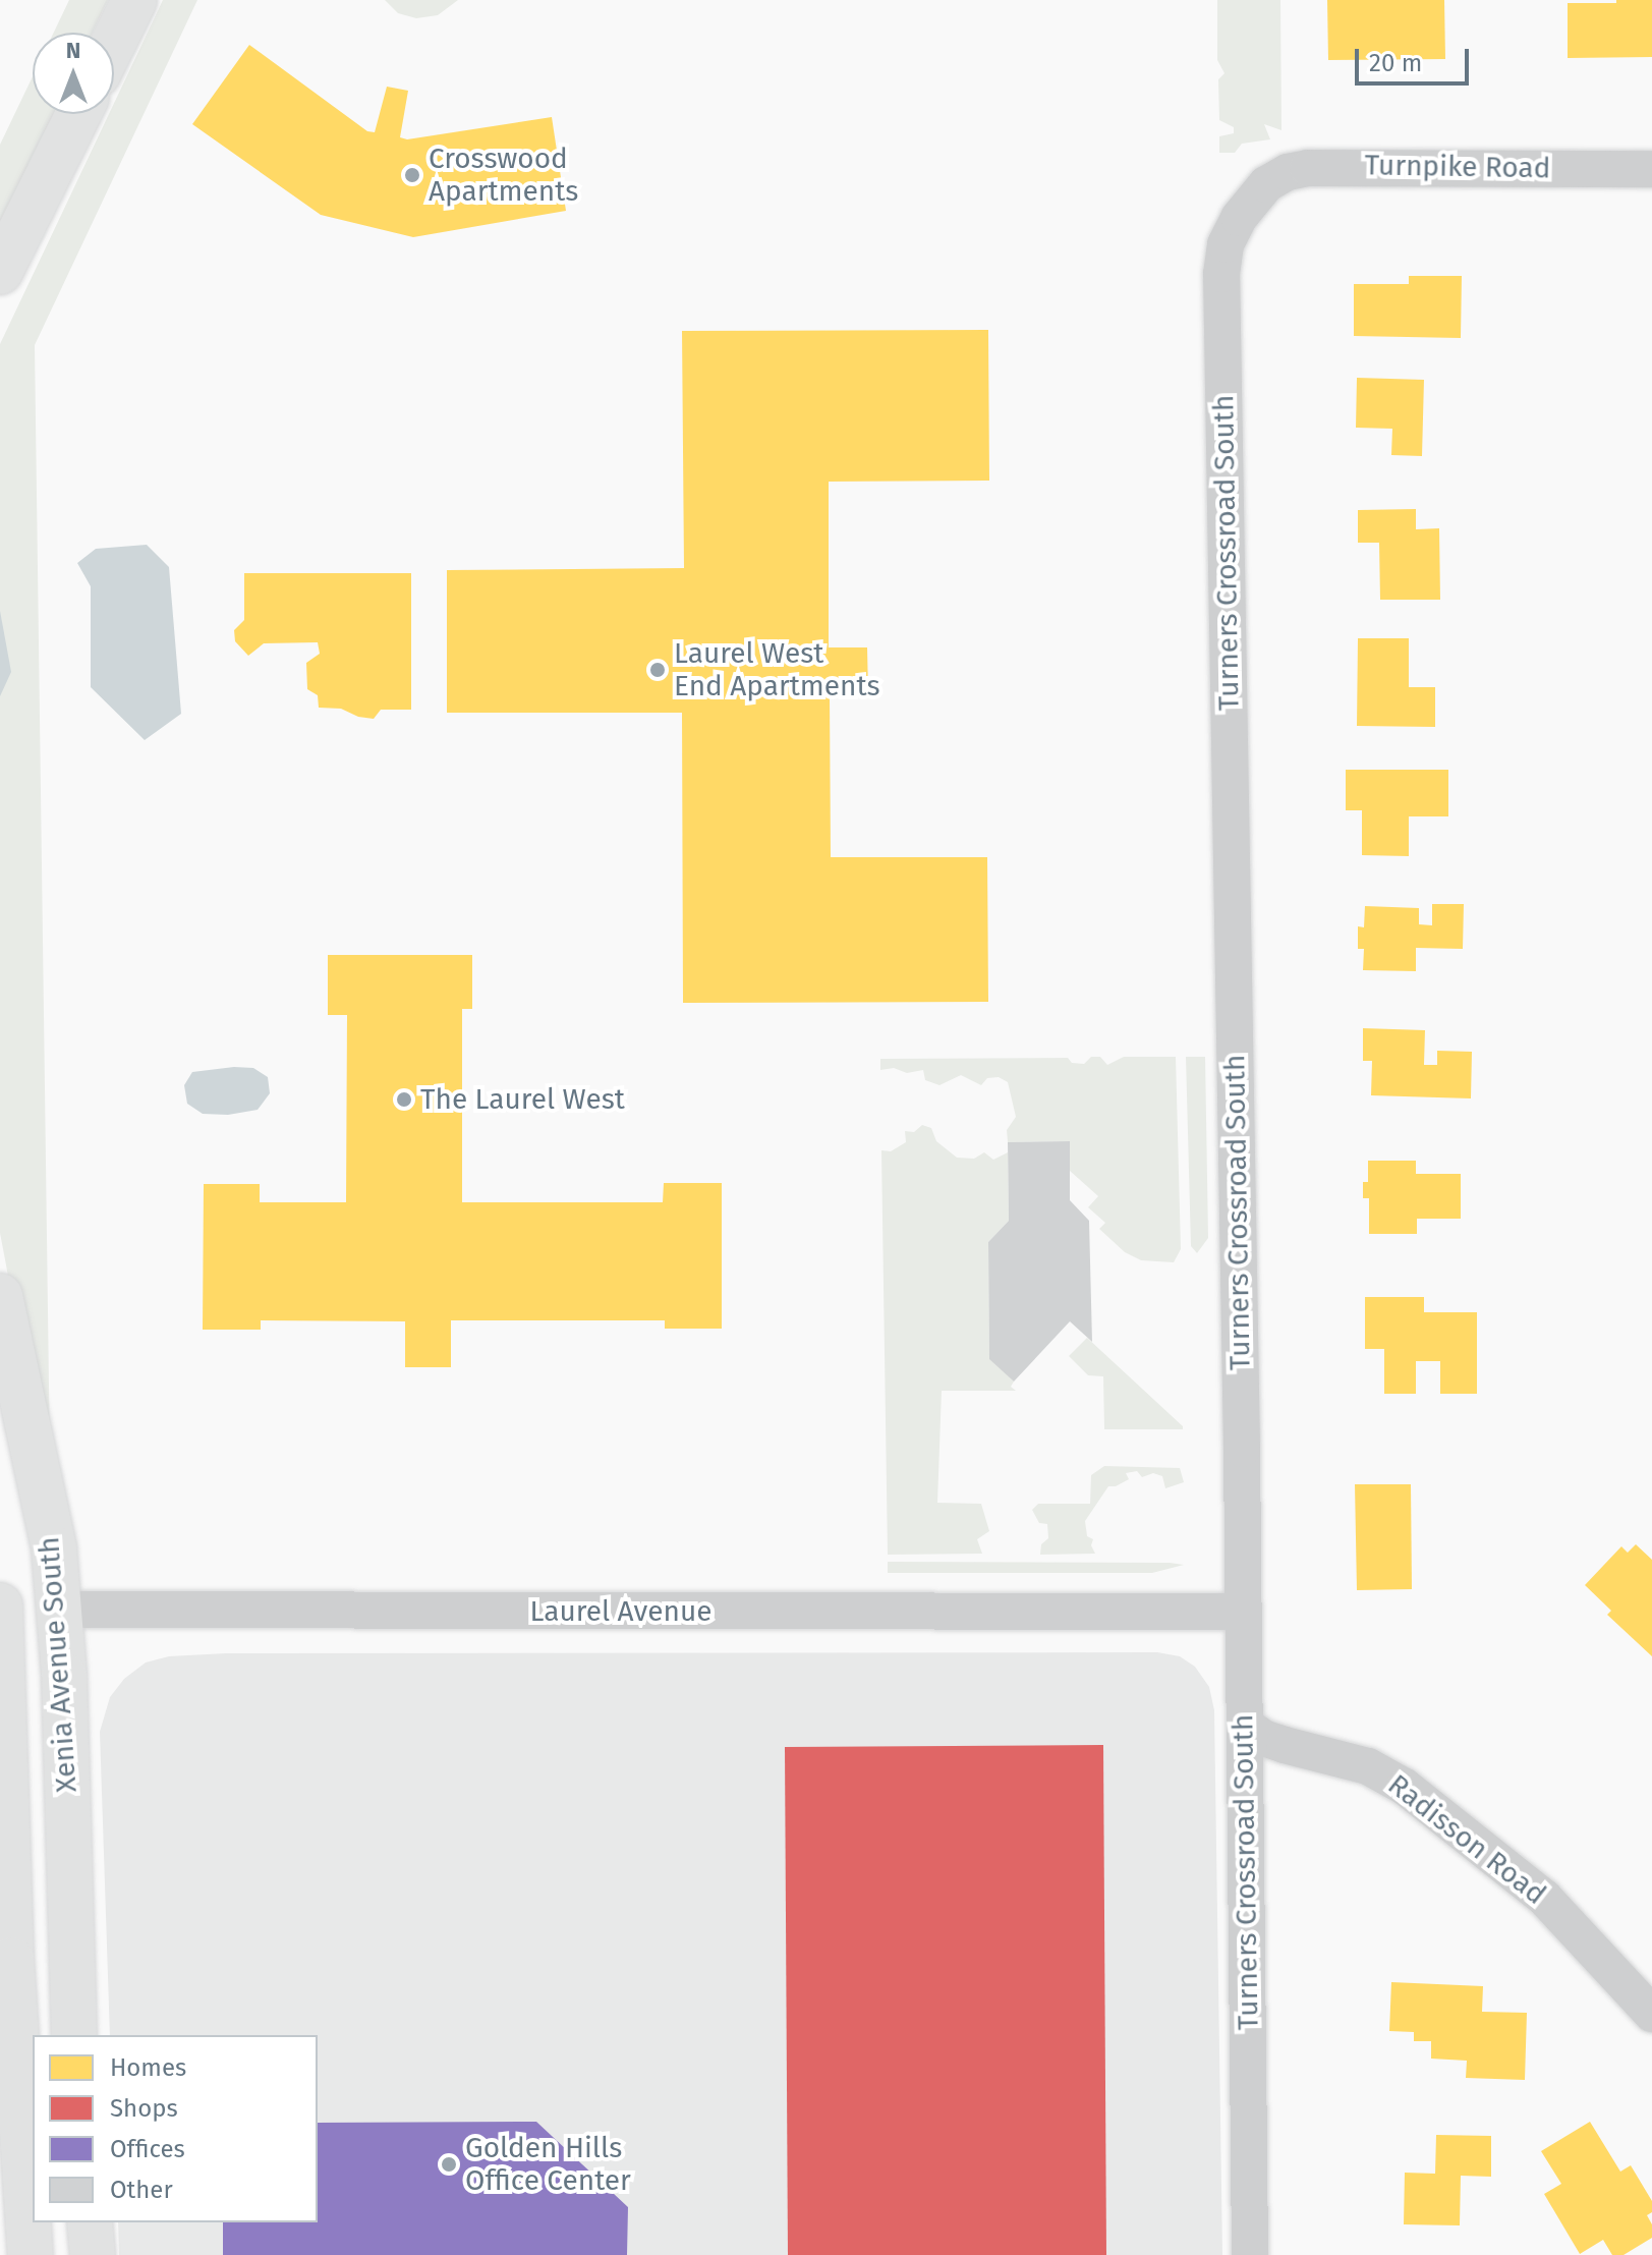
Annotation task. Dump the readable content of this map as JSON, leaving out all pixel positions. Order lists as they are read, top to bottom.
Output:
{
  "streets": {
    "street": [
      "Turnpike Road",
      "Turners Crossroad South",
      "Laurel Avenue",
      "Xenia Avenue South",
      "Radisson Road"
    ]
  },
  "crossings": [
    ["Turnpike Road", "Turners Crossroad South"],
    ["Turners Crossroad South", "Laurel Avenue"],
    ["Turners Crossroad South", "Radisson Road"],
    ["Laurel Avenue", "Xenia Avenue South"]
  ],
  "places": [
    "Crosswood Apartments",
    "Laurel West End Apartments",
    "The Laurel West",
    "Golden Hills Office Center"
  ],
  "legend": [
    "Homes",
    "Shops",
    "Offices",
    "Other"
  ],
  "scale_bar": "20 m",
  "north": "top"
}
